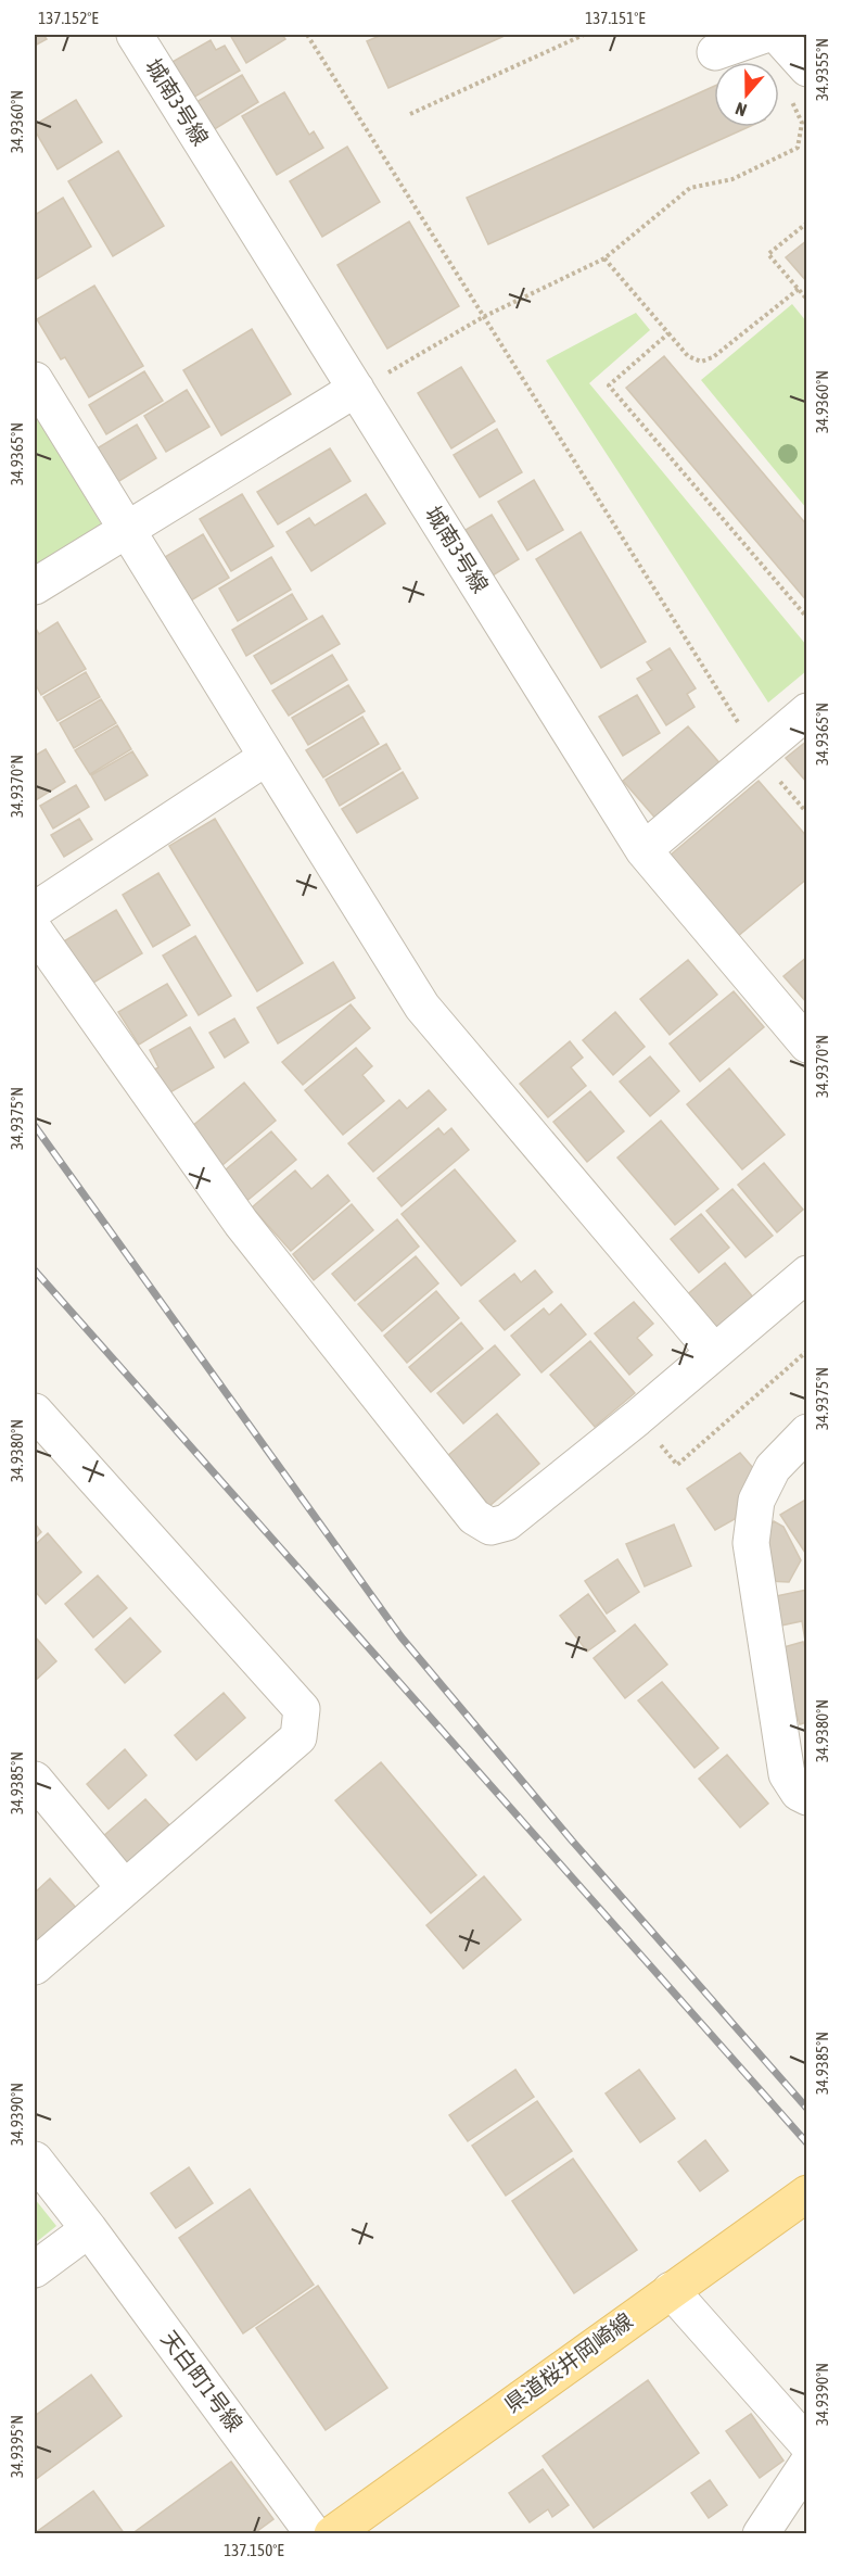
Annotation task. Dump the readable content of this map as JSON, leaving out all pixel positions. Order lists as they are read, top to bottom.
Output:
{
  "streets": {
    "main road": ["県道桜井岡崎線"],
    "street": ["城南3号線", "天白町1号線"]
  },
  "north": "bottom",
  "coordinates": [
    "137.152°E",
    "137.151°E",
    "34.9355°N",
    "34.9360°N",
    "34.9365°N",
    "34.9370°N",
    "34.9375°N",
    "34.9380°N",
    "34.9385°N",
    "34.9390°N",
    "34.9395°N",
    "137.150°E"
  ]
}
